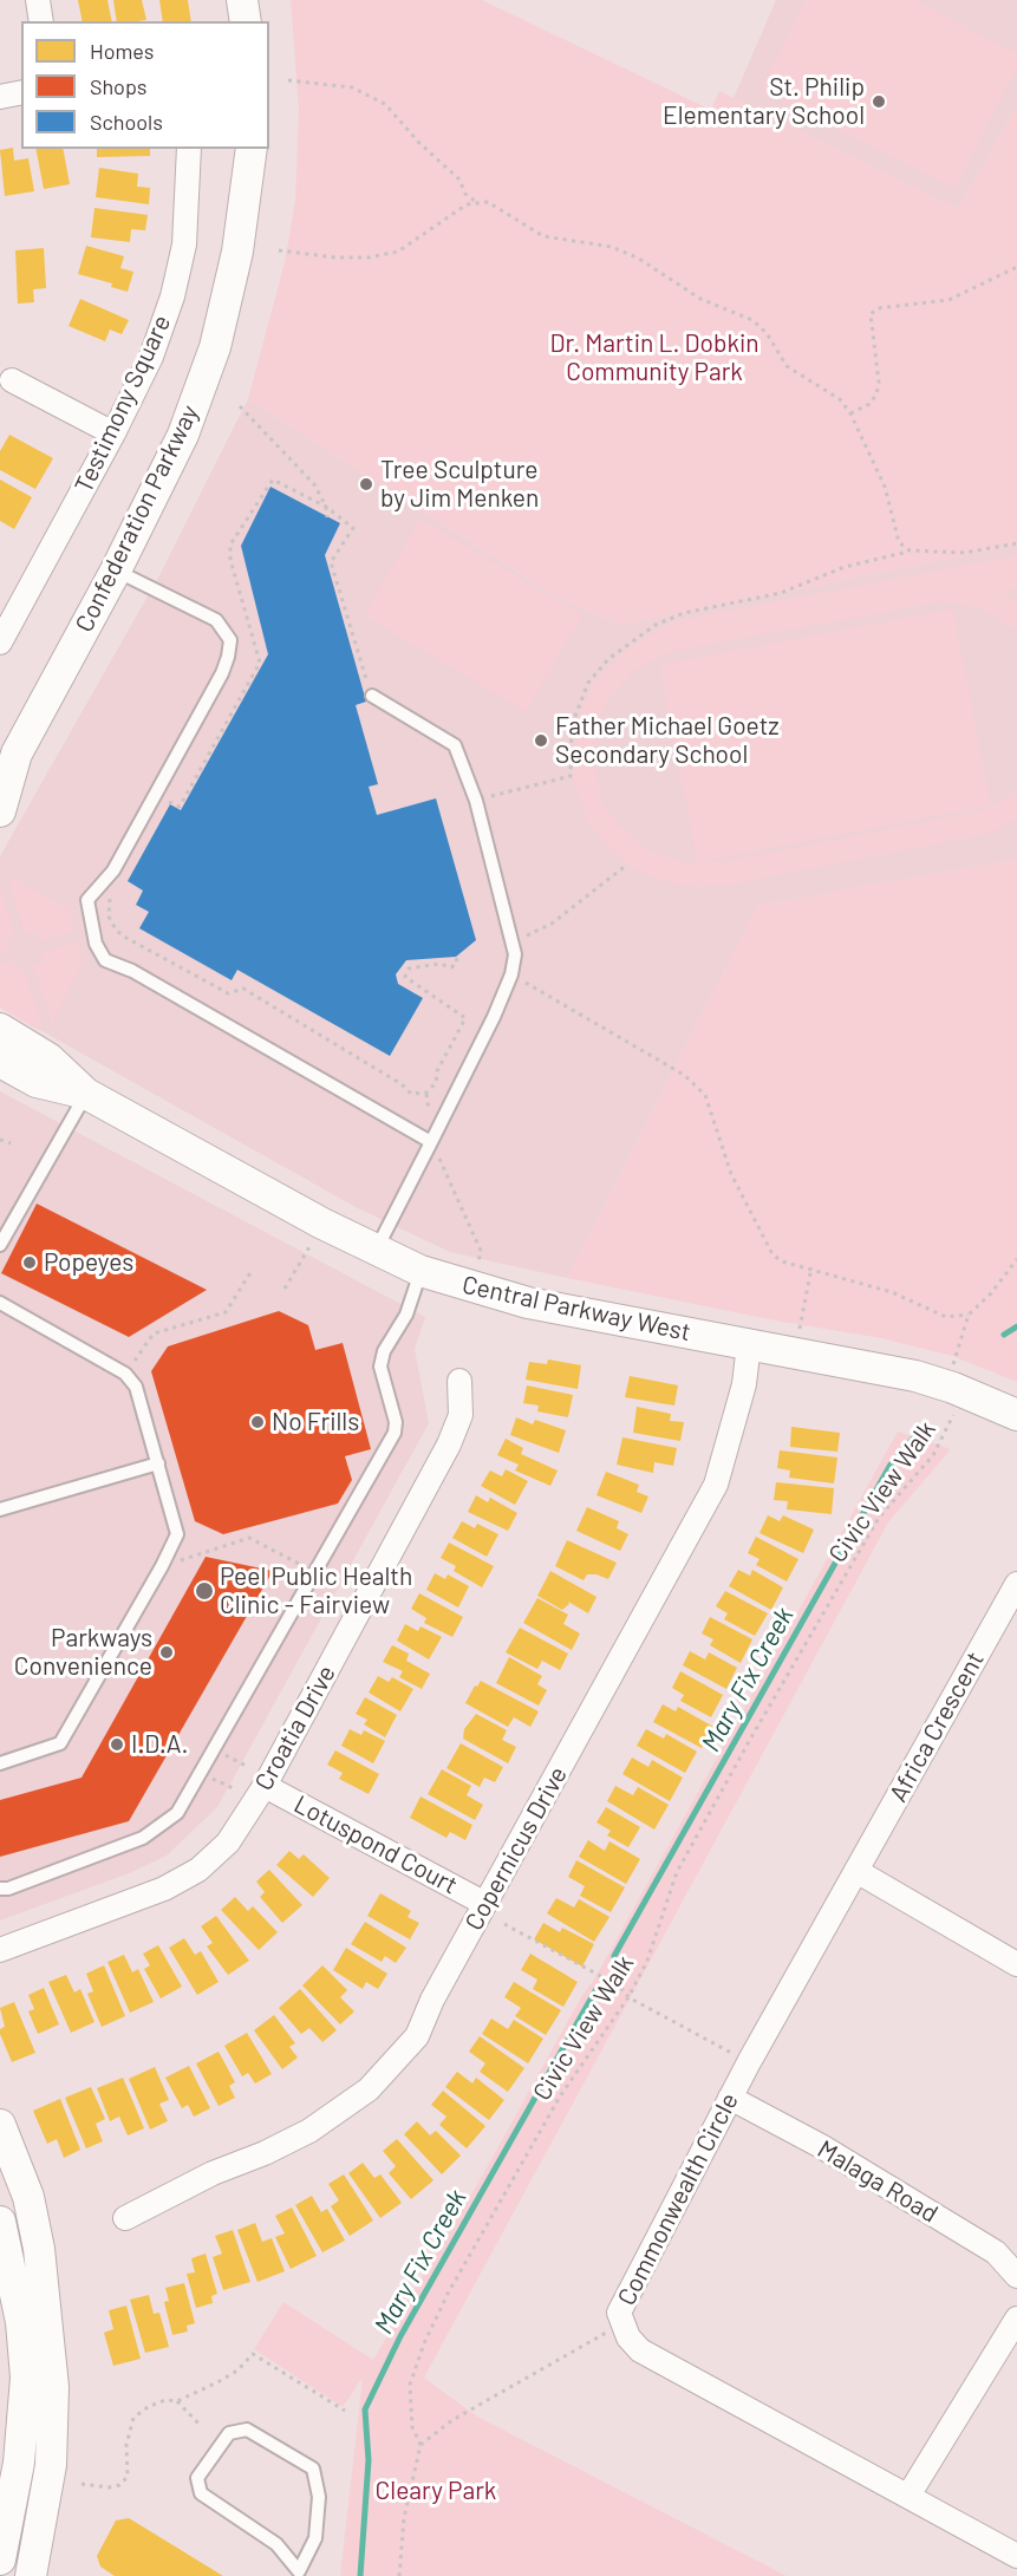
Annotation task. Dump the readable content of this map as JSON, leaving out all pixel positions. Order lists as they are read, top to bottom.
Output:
{
  "streets": {
    "street": [
      "Testimony Square",
      "Confederation Parkway",
      "Central Parkway West",
      "Africa Crescent",
      "Croatia Drive",
      "Lotuspond Court",
      "Copernicus Drive",
      "Malaga Road",
      "Commonwealth Circle"
    ],
    "path": ["Civic View Walk"]
  },
  "crossings": [
    ["Central Parkway West", "Copernicus Drive"],
    ["Africa Crescent", "Commonwealth Circle"],
    ["Croatia Drive", "Lotuspond Court"],
    ["Lotuspond Court", "Copernicus Drive"],
    ["Malaga Road", "Commonwealth Circle"]
  ],
  "water": ["Mary Fix Creek"],
  "parks": ["Dr. Martin L. Dobkin Community Park", "Cleary Park"],
  "places": [
    "St. Philip Elementary School",
    "Tree Sculpture by Jim Menken",
    "Father Michael Goetz Secondary School",
    "Popeyes",
    "No Frills",
    "Peel Public Health Clinic - Fairview",
    "Parkways Convenience",
    "I.D.A."
  ],
  "legend": ["Homes", "Shops", "Schools"]
}
